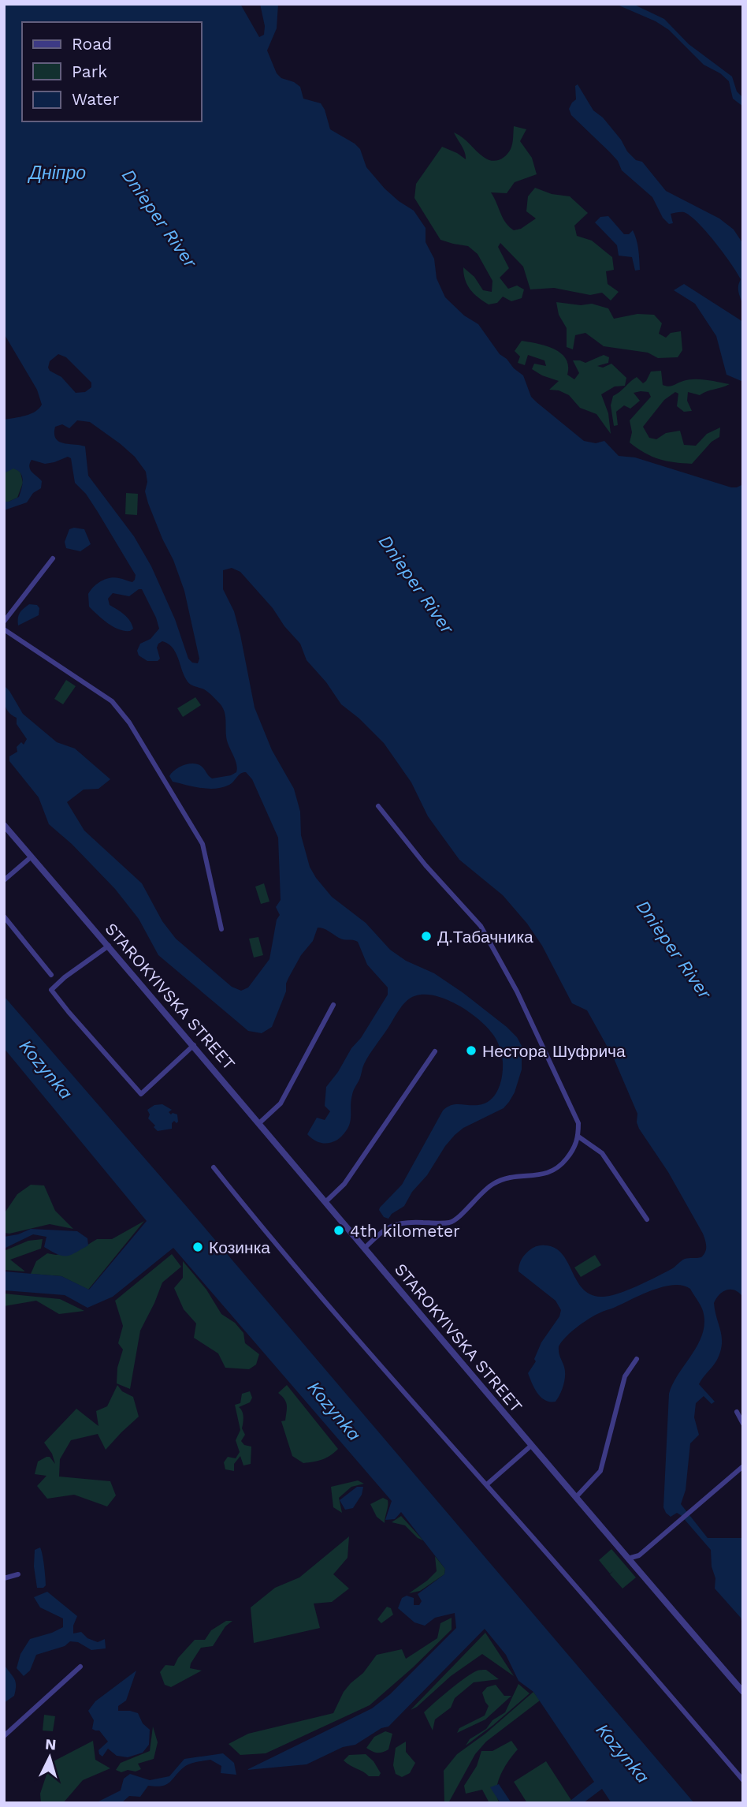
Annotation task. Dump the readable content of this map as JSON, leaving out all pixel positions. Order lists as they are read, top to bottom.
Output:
{
  "streets": {
    "street": ["STAROKYIVSKA STREET"]
  },
  "water": ["Дніпро", "Dnieper River", "Kozynka"],
  "places": [
    "Д.Табачника",
    "Нестора Шуфрича",
    "4th kilometer",
    "Козинка"
  ],
  "legend": ["Road", "Park", "Water"],
  "north": "top"
}
